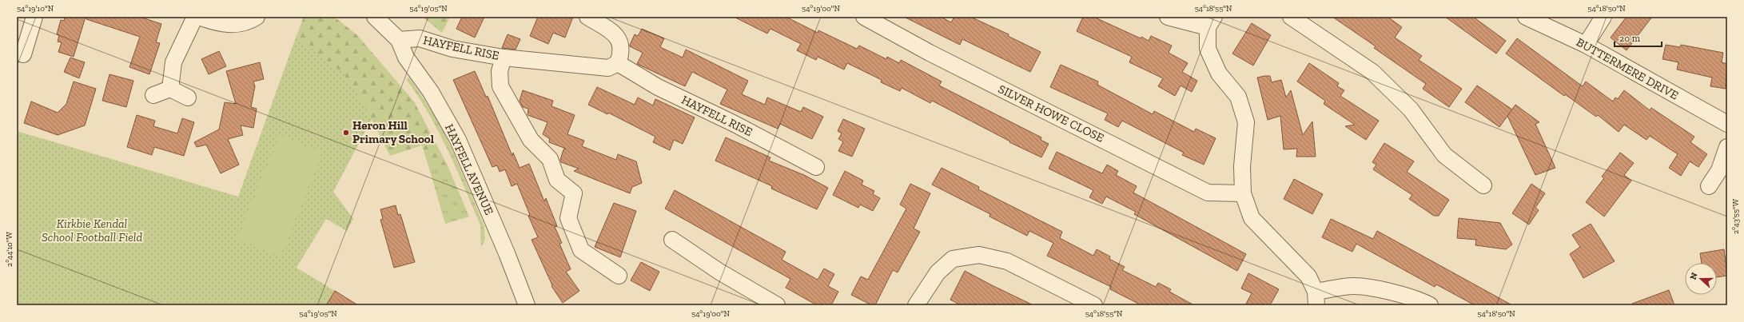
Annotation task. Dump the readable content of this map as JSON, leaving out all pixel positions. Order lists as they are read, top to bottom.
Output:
{
  "streets": {
    "street": [
      "HAYFELL RISE",
      "BUTTERMERE DRIVE",
      "SILVER HOWE CLOSE",
      "HAYFELL AVENUE"
    ]
  },
  "crossings": [
    ["HAYFELL RISE", "HAYFELL AVENUE"]
  ],
  "parks": ["Kirkbie Kendal School Football Field"],
  "places": ["Heron Hill Primary School"],
  "scale_bar": "20 m",
  "north": "left",
  "coordinates": [
    "54°19'10\"N",
    "54°19'05\"N",
    "54°19'00\"N",
    "54°18'55\"N",
    "54°18'50\"N",
    "2°43'55\"W",
    "2°44'10\"W"
  ]
}
